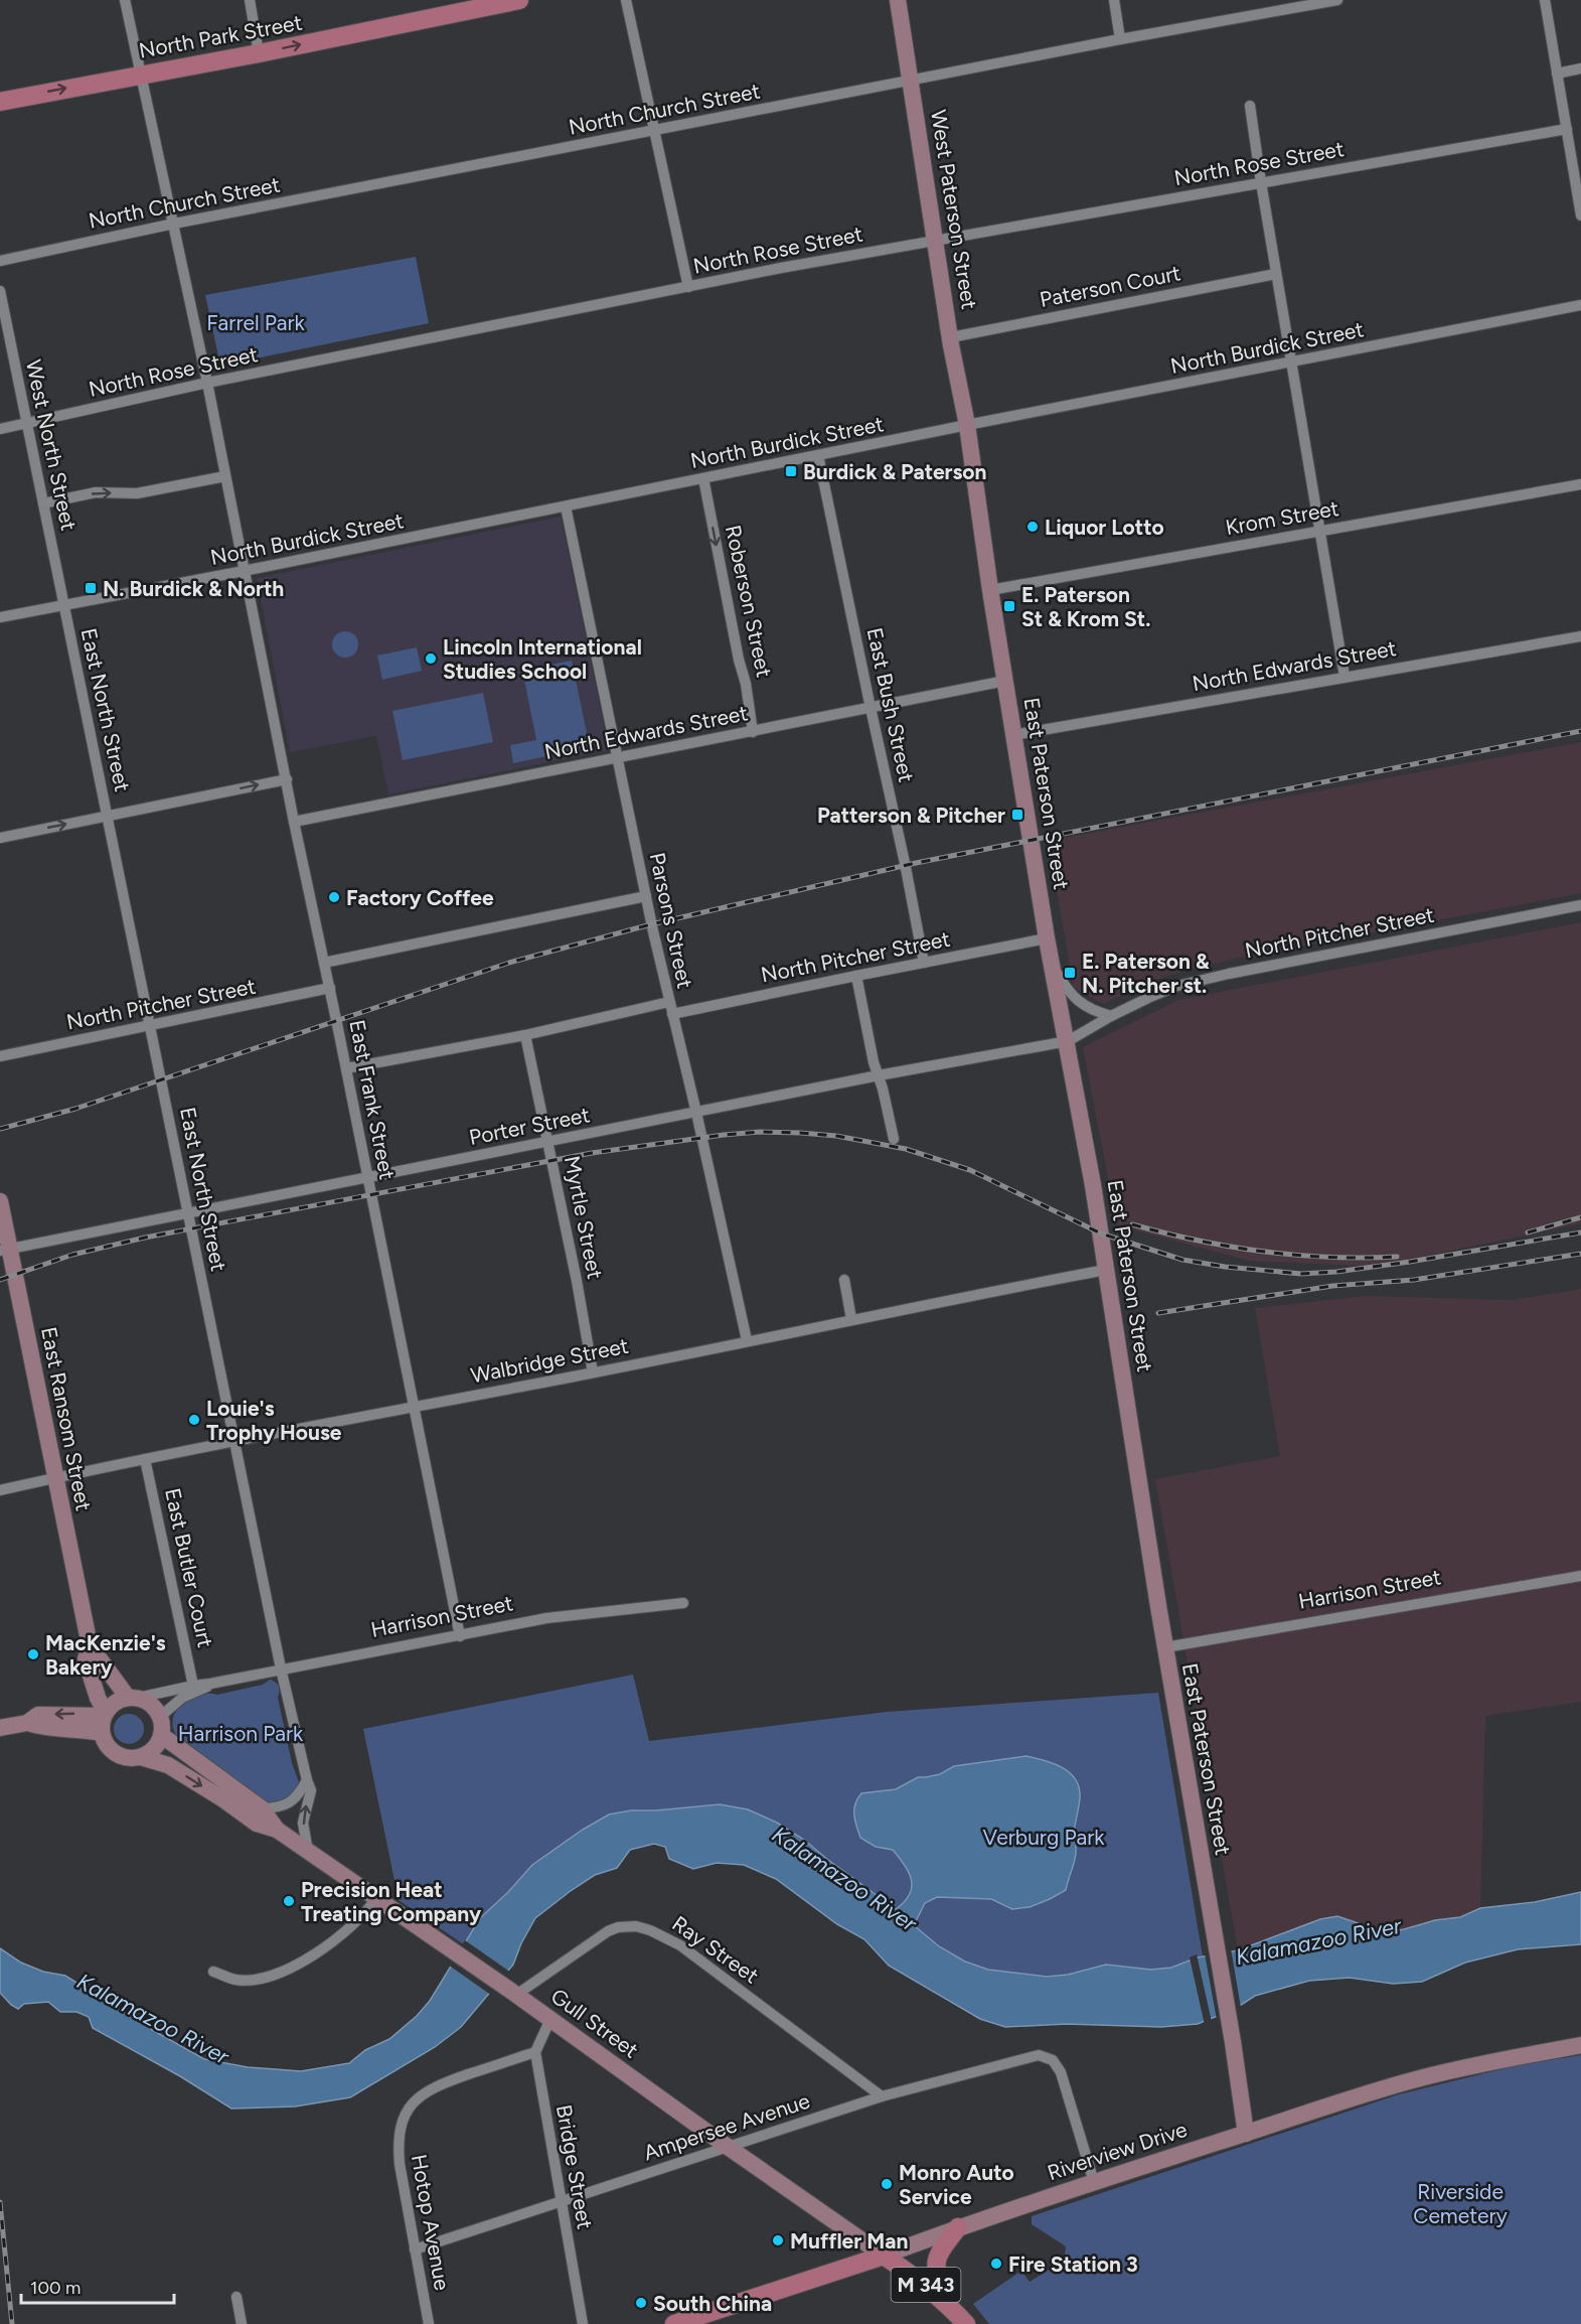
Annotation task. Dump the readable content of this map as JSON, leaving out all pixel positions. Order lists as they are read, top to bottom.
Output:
{
  "streets": {
    "main road": ["North Park Street", "Riverview Drive", "M 343"],
    "street": [
      "North Church Street",
      "North Rose Street",
      "West Paterson Street",
      "Paterson Court",
      "North Burdick Street",
      "West North Street",
      "Krom Street",
      "Roberson Street",
      "North Edwards Street",
      "East Bush Street",
      "East North Street",
      "East Paterson Street",
      "Parsons Street",
      "North Pitcher Street",
      "East Frank Street",
      "Porter Street",
      "Myrtle Street",
      "Walbridge Street",
      "East Ransom Street",
      "East Butler Court",
      "Harrison Street",
      "Ray Street",
      "Gull Street",
      "Ampersee Avenue",
      "Bridge Street",
      "Hotop Avenue"
    ]
  },
  "crossings": [
    ["North Park Street", "East Frank Street"],
    ["North Church Street", "West Paterson Street"],
    ["North Church Street", "East Frank Street"],
    ["North Rose Street", "West Paterson Street"],
    ["North Rose Street", "West North Street"],
    ["North Rose Street", "East Frank Street"],
    ["West Paterson Street", "Paterson Court"],
    ["West Paterson Street", "North Burdick Street"],
    ["West Paterson Street", "East Paterson Street"],
    ["North Burdick Street", "West North Street"],
    ["North Burdick Street", "Roberson Street"],
    ["North Burdick Street", "East Bush Street"],
    ["North Burdick Street", "East North Street"],
    ["North Burdick Street", "East Paterson Street"],
    ["North Burdick Street", "Parsons Street"],
    ["North Burdick Street", "East Frank Street"],
    ["West North Street", "East North Street"],
    ["Krom Street", "East Paterson Street"],
    ["Roberson Street", "North Edwards Street"],
    ["North Edwards Street", "East Bush Street"],
    ["North Edwards Street", "East Paterson Street"],
    ["North Edwards Street", "Parsons Street"],
    ["North Edwards Street", "East Frank Street"],
    ["East Bush Street", "North Pitcher Street"],
    ["East North Street", "North Pitcher Street"],
    ["East North Street", "Porter Street"],
    ["East North Street", "Walbridge Street"],
    ["East North Street", "Harrison Street"],
    ["East North Street", "Gull Street"],
    ["East Paterson Street", "North Pitcher Street"],
    ["East Paterson Street", "Porter Street"],
    ["East Paterson Street", "Walbridge Street"],
    ["East Paterson Street", "Harrison Street"],
    ["East Paterson Street", "Riverview Drive"],
    ["Parsons Street", "North Pitcher Street"],
    ["Parsons Street", "Porter Street"],
    ["Parsons Street", "Walbridge Street"],
    ["North Pitcher Street", "East Frank Street"],
    ["North Pitcher Street", "Porter Street"],
    ["East Frank Street", "Porter Street"],
    ["East Frank Street", "Walbridge Street"],
    ["East Frank Street", "Harrison Street"],
    ["Porter Street", "Myrtle Street"],
    ["Porter Street", "East Ransom Street"],
    ["Myrtle Street", "Walbridge Street"],
    ["Walbridge Street", "East Ransom Street"],
    ["Walbridge Street", "East Butler Court"],
    ["East Ransom Street", "Harrison Street"],
    ["East Ransom Street", "Gull Street"],
    ["East Butler Court", "Harrison Street"],
    ["Harrison Street", "Gull Street"],
    ["Ray Street", "Gull Street"],
    ["Ray Street", "Ampersee Avenue"],
    ["Gull Street", "Ampersee Avenue"],
    ["Gull Street", "Riverview Drive"],
    ["Gull Street", "M 343"],
    ["Ampersee Avenue", "Riverview Drive"],
    ["Ampersee Avenue", "Bridge Street"],
    ["Ampersee Avenue", "Hotop Avenue"],
    ["Riverview Drive", "M 343"],
    ["Bridge Street", "Hotop Avenue"]
  ],
  "one_way": ["North Park Street", "Roberson Street"],
  "water": ["Kalamazoo River"],
  "parks": [
    "Farrel Park",
    "Harrison Park",
    "Verburg Park",
    "Riverside Cemetery"
  ],
  "places": {
    "transit": [
      "Burdick & Paterson",
      "N. Burdick & North",
      "E. Paterson St & Krom St.",
      "Patterson & Pitcher",
      "E. Paterson & N. Pitcher st."
    ],
    "other": [
      "Liquor Lotto",
      "Lincoln International Studies School",
      "Factory Coffee",
      "Louie's Trophy House",
      "MacKenzie's Bakery",
      "Precision Heat Treating Company",
      "Monro Auto Service",
      "Muffler Man",
      "Fire Station 3",
      "South China"
    ]
  },
  "scale_bar": "100 m"
}
